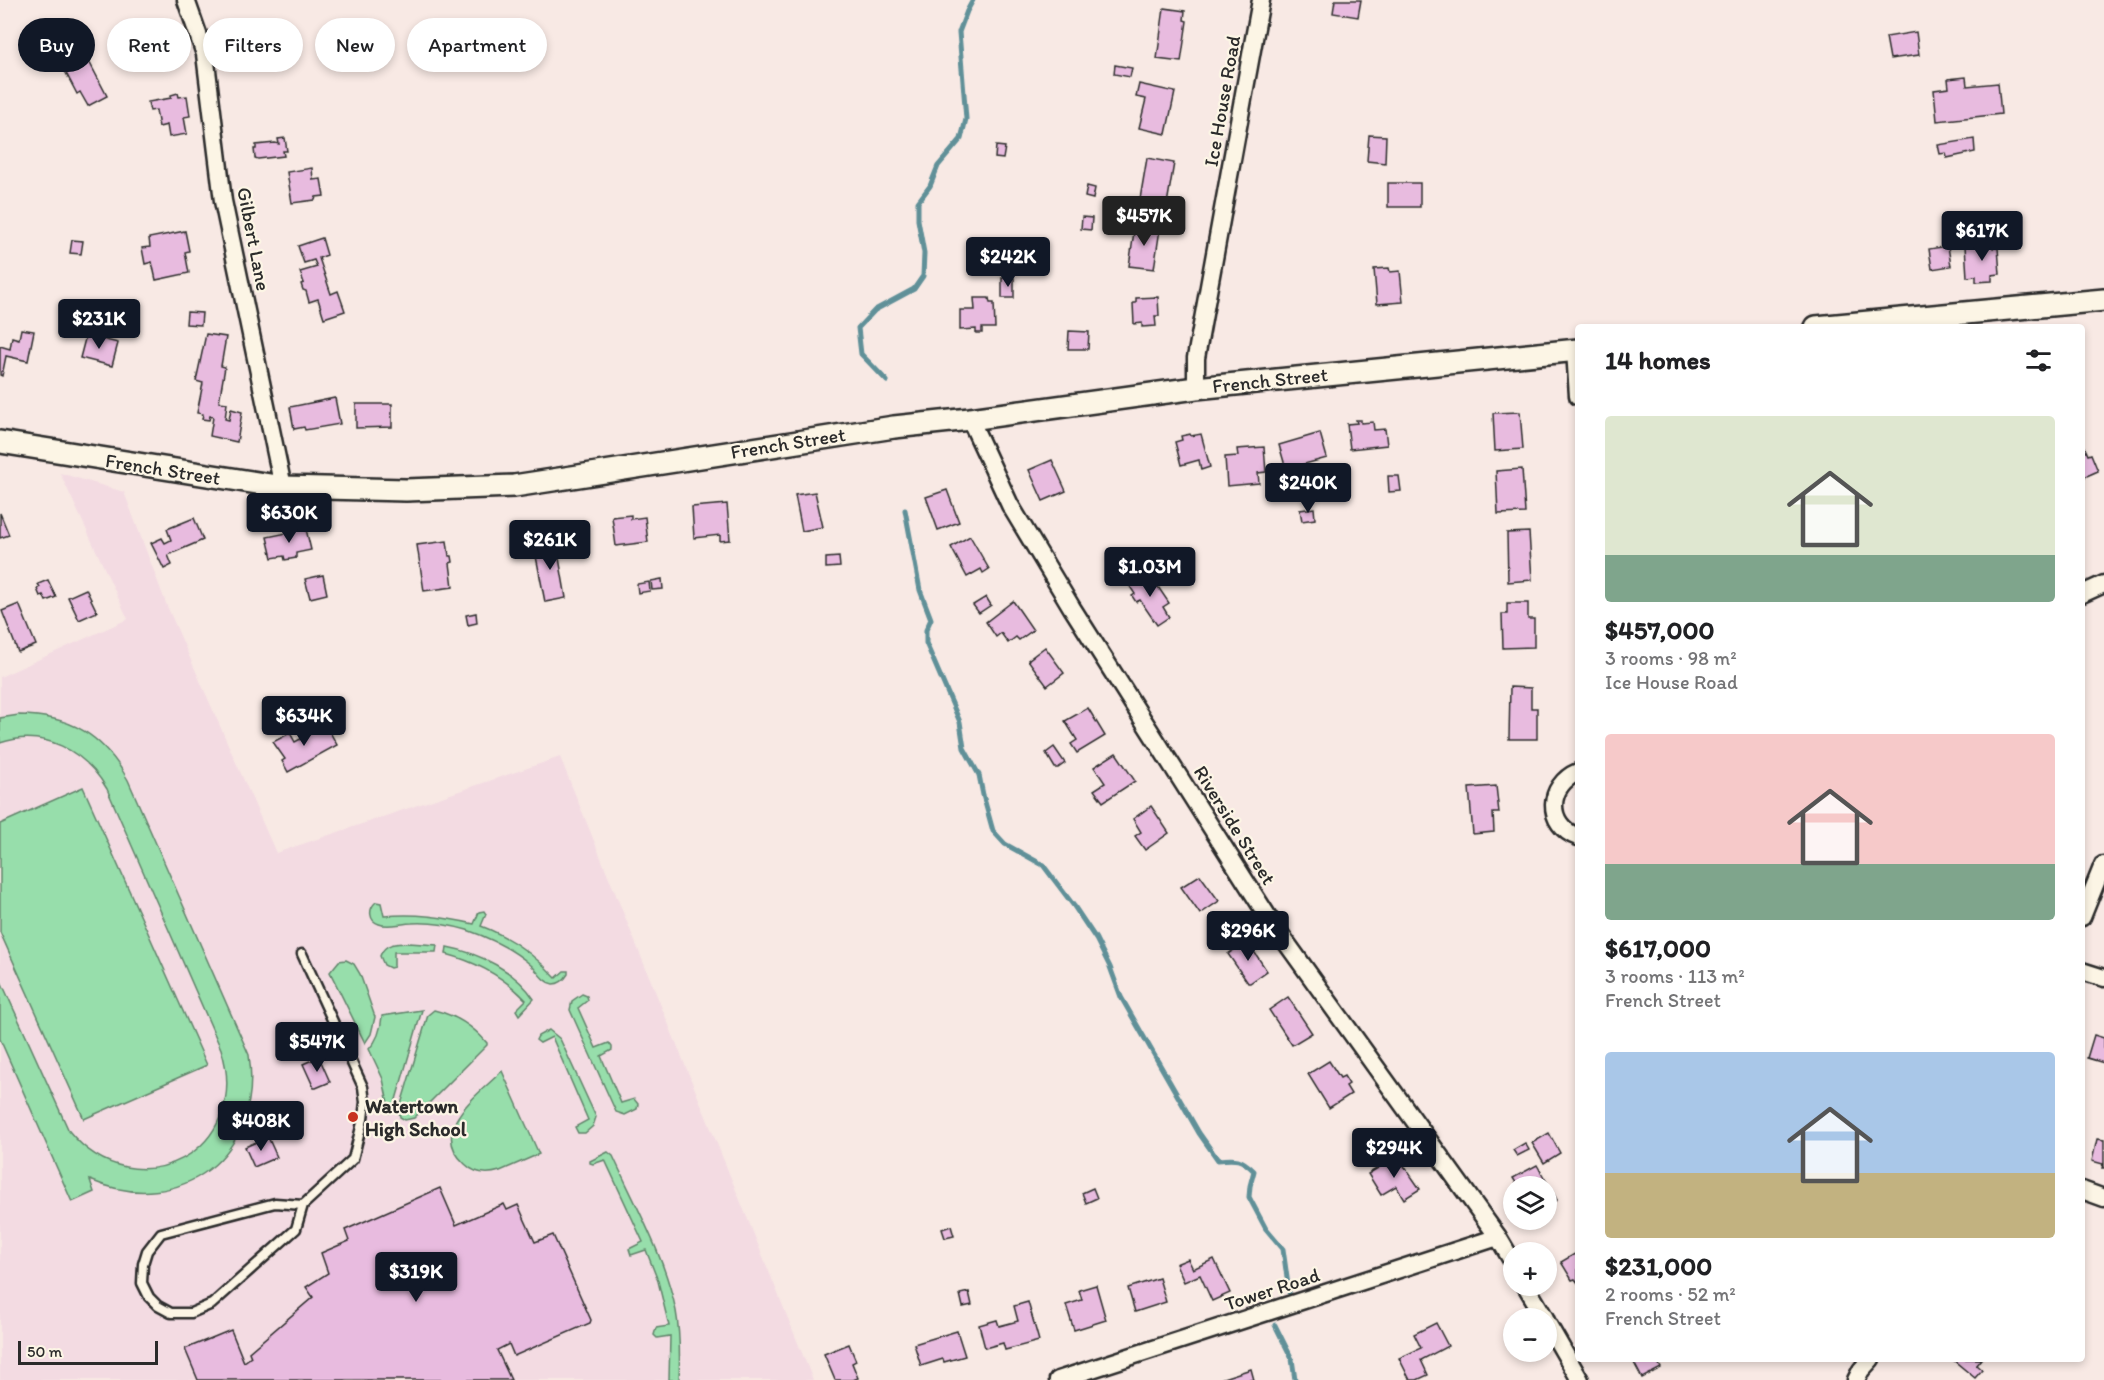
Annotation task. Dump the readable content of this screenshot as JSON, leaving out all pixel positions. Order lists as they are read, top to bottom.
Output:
{
  "streets": {
    "street": [
      "Ice House Road",
      "Gilbert Lane",
      "French Street",
      "Riverside Street",
      "Tower Road"
    ]
  },
  "crossings": [
    ["Ice House Road", "French Street"],
    ["Gilbert Lane", "French Street"],
    ["French Street", "Riverside Street"],
    ["Riverside Street", "Tower Road"]
  ],
  "places": ["Watertown High School"],
  "scale_bar": "50 m",
  "page": {
    "chip": [
      "Buy",
      "Rent",
      "Filters",
      "New",
      "Apartment"
    ],
    "price": [
      "$457K",
      "$617K",
      "$242K",
      "$231K",
      "$240K",
      "$630K",
      "$261K",
      "$1.03M",
      "$634K",
      "$296K",
      "$547K",
      "$408K",
      "$294K",
      "$319K"
    ],
    "heading": "14 homes",
    "list": [
      {
        "name": "$457,000",
        "note": "3 rooms · 98 m² · Ice House Road"
      },
      {
        "name": "$617,000",
        "note": "3 rooms · 113 m² · French Street"
      },
      {
        "name": "$231,000",
        "note": "2 rooms · 52 m² · French Street"
      }
    ],
    "map_buttons": ["+", "−"],
    "scale": "50 m"
  }
}
